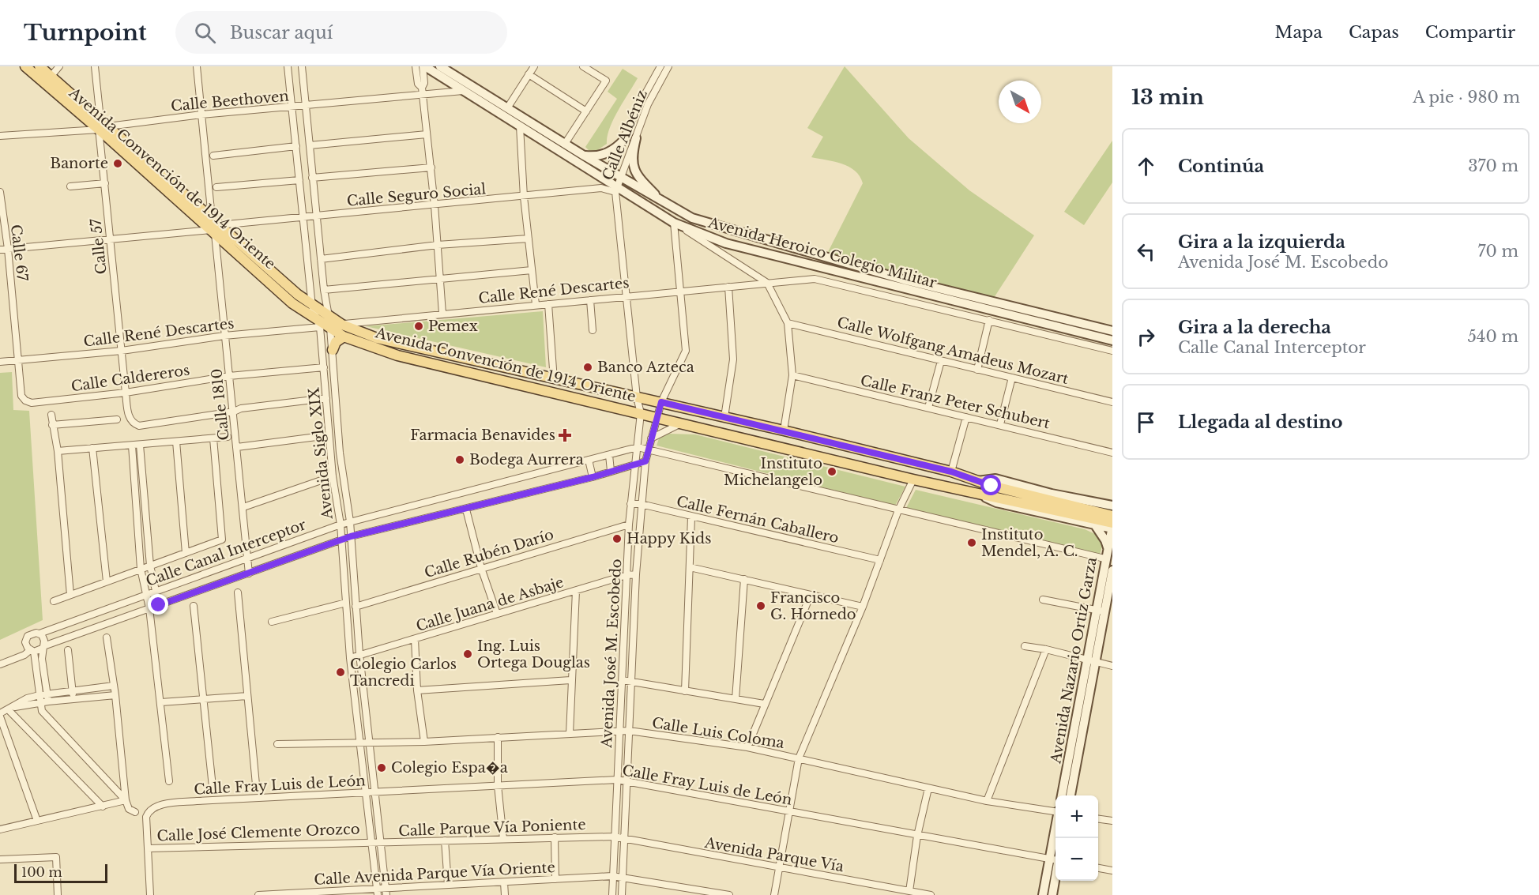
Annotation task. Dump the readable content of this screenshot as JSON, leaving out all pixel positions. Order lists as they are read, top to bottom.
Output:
{
  "streets": {
    "main road": ["Avenida Convención de 1914 Oriente"],
    "street": [
      "Calle Beethoven",
      "Calle Albéniz",
      "Calle Seguro Social",
      "Calle 57",
      "Calle 67",
      "Avenida Heroico Colegio Militar",
      "Calle René Descartes",
      "Calle Wolfgang Amadeus Mozart",
      "Calle Caldereros",
      "Calle Franz Peter Schubert",
      "Calle 1810",
      "Avenida Siglo XIX",
      "Calle Fernán Caballero",
      "Calle Canal Interceptor",
      "Calle Rubén Darío",
      "Calle Juana de Asbaje",
      "Avenida José M. Escobedo",
      "Avenida Nazario Ortiz Garza",
      "Calle Luis Coloma",
      "Calle Fray Luis de León",
      "Calle Parque Vía Poniente",
      "Calle José Clemente Orozco",
      "Avenida Parque Vía",
      "Calle Avenida Parque Vía Oriente"
    ]
  },
  "crossings": [
    ["Calle Beethoven", "Avenida Convención de 1914 Oriente"],
    ["Calle Beethoven", "Avenida Heroico Colegio Militar"],
    ["Calle Beethoven", "Calle 1810"],
    ["Calle Beethoven", "Avenida Siglo XIX"],
    ["Calle Albéniz", "Avenida Convención de 1914 Oriente"],
    ["Calle Albéniz", "Calle Seguro Social"],
    ["Calle Albéniz", "Avenida Heroico Colegio Militar"],
    ["Calle Albéniz", "Calle René Descartes"],
    ["Calle Albéniz", "Avenida José M. Escobedo"],
    ["Avenida Convención de 1914 Oriente", "Calle Seguro Social"],
    ["Avenida Convención de 1914 Oriente", "Calle 57"],
    ["Avenida Convención de 1914 Oriente", "Calle René Descartes"],
    ["Avenida Convención de 1914 Oriente", "Calle 1810"],
    ["Avenida Convención de 1914 Oriente", "Avenida Siglo XIX"],
    ["Avenida Convención de 1914 Oriente", "Avenida José M. Escobedo"],
    ["Avenida Convención de 1914 Oriente", "Avenida Nazario Ortiz Garza"],
    ["Calle Seguro Social", "Calle 57"],
    ["Calle Seguro Social", "Calle 67"],
    ["Calle Seguro Social", "Avenida Heroico Colegio Militar"],
    ["Calle Seguro Social", "Calle 1810"],
    ["Calle Seguro Social", "Avenida Siglo XIX"],
    ["Calle 57", "Calle René Descartes"],
    ["Calle 57", "Calle Caldereros"],
    ["Calle 57", "Calle 1810"],
    ["Calle 67", "Calle René Descartes"],
    ["Calle 67", "Calle Caldereros"],
    ["Avenida Heroico Colegio Militar", "Calle René Descartes"],
    ["Avenida Heroico Colegio Militar", "Avenida José M. Escobedo"],
    ["Calle René Descartes", "Calle 1810"],
    ["Calle René Descartes", "Avenida Siglo XIX"],
    ["Calle René Descartes", "Avenida José M. Escobedo"],
    ["Calle Caldereros", "Calle 1810"],
    ["Calle Caldereros", "Avenida Siglo XIX"],
    ["Calle 1810", "Calle Canal Interceptor"],
    ["Avenida Siglo XIX", "Calle Canal Interceptor"],
    ["Avenida Siglo XIX", "Calle Rubén Darío"],
    ["Avenida Siglo XIX", "Calle Juana de Asbaje"],
    ["Avenida Siglo XIX", "Calle Luis Coloma"],
    ["Avenida Siglo XIX", "Calle Fray Luis de León"],
    ["Avenida Siglo XIX", "Calle Parque Vía Poniente"],
    ["Avenida Siglo XIX", "Calle José Clemente Orozco"],
    ["Avenida Siglo XIX", "Calle Avenida Parque Vía Oriente"],
    ["Calle Fernán Caballero", "Avenida José M. Escobedo"],
    ["Calle Canal Interceptor", "Avenida José M. Escobedo"],
    ["Calle Rubén Darío", "Avenida José M. Escobedo"],
    ["Calle Juana de Asbaje", "Avenida José M. Escobedo"],
    ["Avenida José M. Escobedo", "Calle Luis Coloma"],
    ["Avenida José M. Escobedo", "Calle Fray Luis de León"],
    ["Avenida José M. Escobedo", "Calle Parque Vía Poniente"],
    ["Avenida José M. Escobedo", "Avenida Parque Vía"],
    ["Avenida José M. Escobedo", "Calle Avenida Parque Vía Oriente"],
    ["Calle Fray Luis de León", "Calle José Clemente Orozco"],
    ["Calle Parque Vía Poniente", "Calle José Clemente Orozco"],
    ["Calle Parque Vía Poniente", "Avenida Parque Vía"]
  ],
  "places": {
    "other": [
      "Banorte",
      "Pemex",
      "Banco Azteca",
      "Bodega Aurrera",
      "Instituto Michelangelo",
      "Happy Kids",
      "Instituto Mendel, A. C.",
      "Francisco G. Hornedo",
      "Ing. Luis Ortega Douglas",
      "Colegio Carlos Tancredi",
      "Colegio Espa�a"
    ],
    "health": ["Farmacia Benavides"]
  },
  "scale_bar": "100 m",
  "north": "bottom right",
  "page": {
    "header": "Turnpoint",
    "search": "Buscar aquí",
    "nav": ["Mapa", "Capas", "Compartir"],
    "heading": ["13 min", "A pie · 980 m"],
    "list": [
      ["Continúa", "370 m"],
      ["Gira a la izquierda", "Avenida José M. Escobedo", "70 m"],
      ["Gira a la derecha", "Calle Canal Interceptor", "540 m"],
      "Llegada al destino"
    ],
    "map_buttons": ["+", "−"],
    "scale": "100 m"
  }
}
